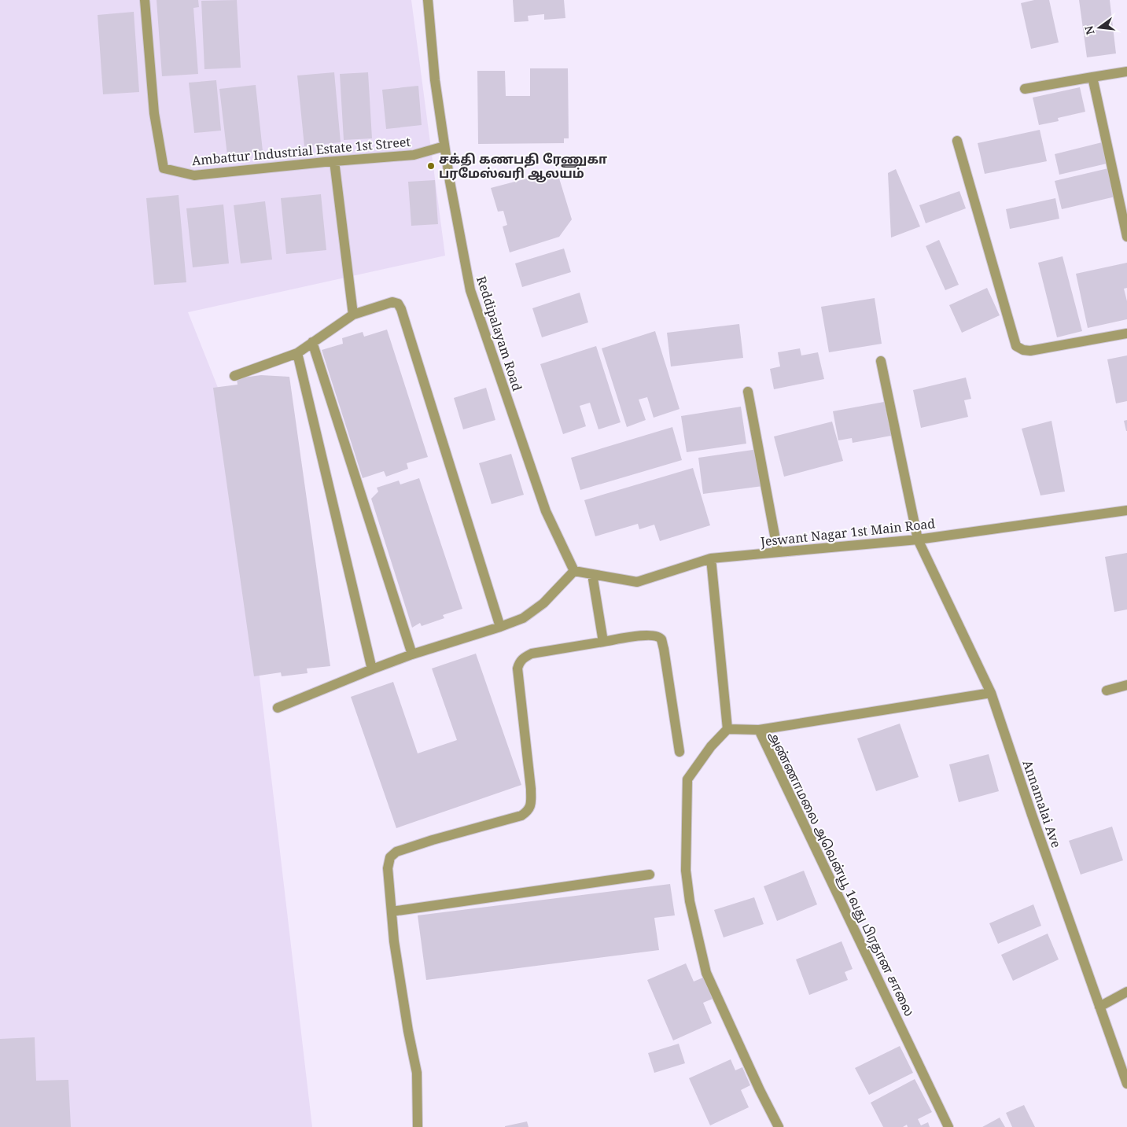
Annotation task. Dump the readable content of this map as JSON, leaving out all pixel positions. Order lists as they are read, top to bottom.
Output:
{
  "streets": {
    "street": [
      "Ambattur Industrial Estate 1st Street",
      "Reddipalayam Road",
      "Jeswant Nagar 1st Main Road",
      "Annamalai Ave",
      "அண்ணாமலை அவென்யூ 1வது பிரதான சாலை"
    ]
  },
  "crossings": [
    ["Ambattur Industrial Estate 1st Street", "Reddipalayam Road"],
    ["Reddipalayam Road", "Jeswant Nagar 1st Main Road"],
    ["Jeswant Nagar 1st Main Road", "Annamalai Ave"]
  ],
  "places": ["சக்தி கணபதி ரேணுகா பரமேஸ்வரி ஆலயம்"],
  "north": "left"
}
